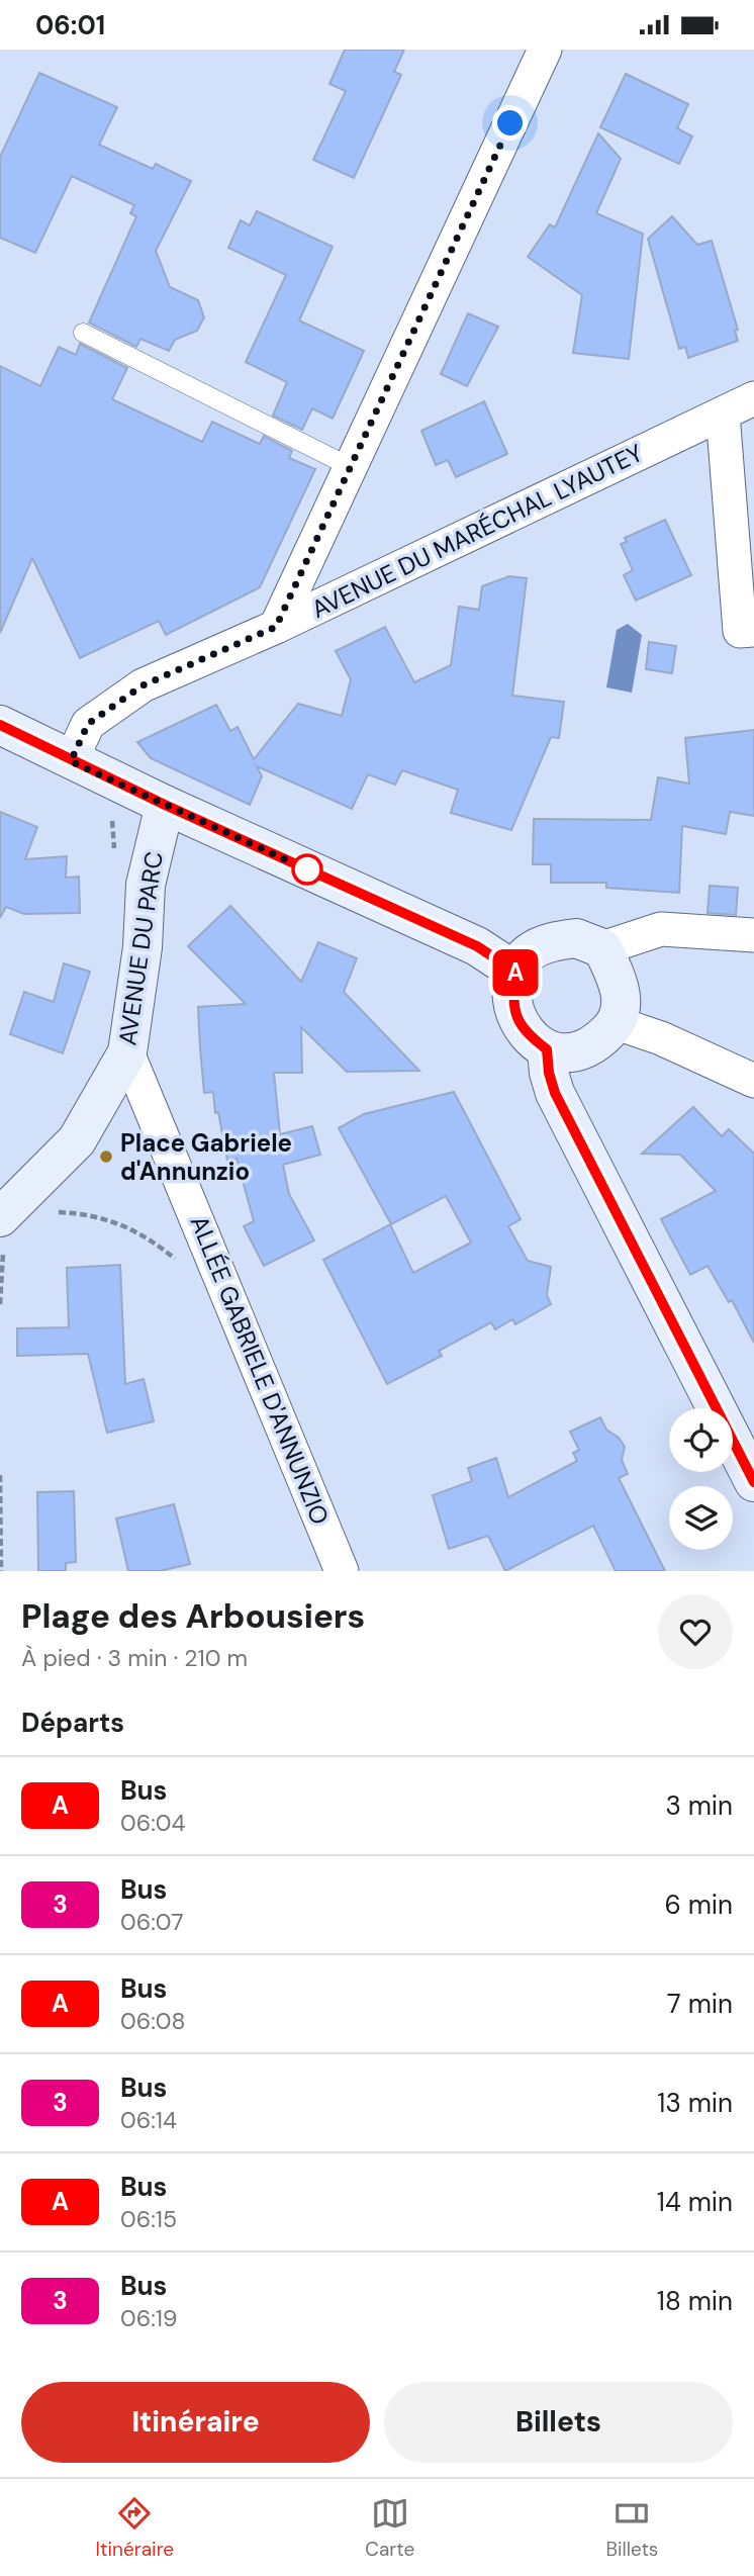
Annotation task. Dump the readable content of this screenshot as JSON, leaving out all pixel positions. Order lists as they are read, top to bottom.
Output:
{
  "streets": {
    "main road": ["AVENUE DU PARC"],
    "street": ["AVENUE DU MARÉCHAL LYAUTEY", "ALLÉE GABRIELE D'ANNUNZIO"]
  },
  "crossings": [
    ["AVENUE DU PARC", "ALLÉE GABRIELE D'ANNUNZIO"]
  ],
  "places": ["Place Gabriele d'Annunzio"],
  "lines": ["bus line A"],
  "page": {
    "status": "06:01",
    "on_map": "A",
    "heading": [
      ["Plage des Arbousiers", "À pied · 3 min · 210 m"],
      "Départs"
    ],
    "list": [
      {
        "mark": "A",
        "name": "Bus",
        "note": "06:04",
        "value": "3 min"
      },
      {
        "mark": "3",
        "name": "Bus",
        "note": "06:07",
        "value": "6 min"
      },
      {
        "mark": "A",
        "name": "Bus",
        "note": "06:08",
        "value": "7 min"
      },
      {
        "mark": "3",
        "name": "Bus",
        "note": "06:14",
        "value": "13 min"
      },
      {
        "mark": "A",
        "name": "Bus",
        "note": "06:15",
        "value": "14 min"
      },
      {
        "mark": "3",
        "name": "Bus",
        "note": "06:19",
        "value": "18 min"
      }
    ],
    "buttons": ["Itinéraire", "Billets"],
    "tabs": ["Itinéraire", "Carte", "Billets"]
  }
}
